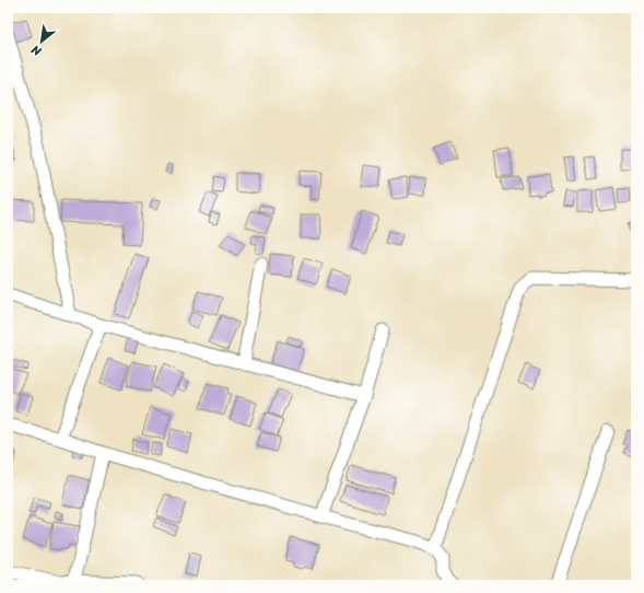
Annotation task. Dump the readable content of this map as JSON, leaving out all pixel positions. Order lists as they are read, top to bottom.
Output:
{
  "north": "bottom left"
}
